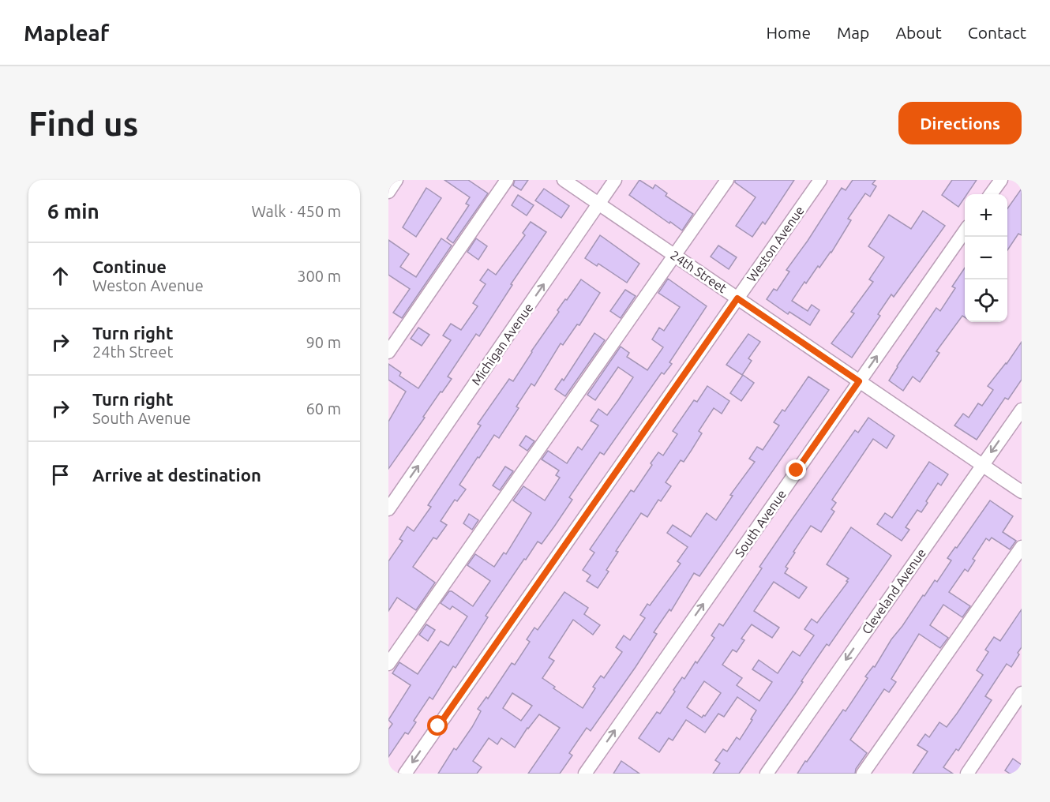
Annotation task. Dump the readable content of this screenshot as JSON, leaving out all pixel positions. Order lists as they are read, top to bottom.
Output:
{
  "streets": {
    "street": [
      "Weston Avenue",
      "24th Street",
      "Michigan Avenue",
      "South Avenue",
      "Cleveland Avenue"
    ]
  },
  "crossings": [
    ["Weston Avenue", "24th Street"],
    ["24th Street", "Michigan Avenue"],
    ["24th Street", "South Avenue"],
    ["24th Street", "Cleveland Avenue"]
  ],
  "one_way": ["South Avenue"],
  "page": {
    "header": "Mapleaf",
    "nav": [
      "Home",
      "Map",
      "About",
      "Contact"
    ],
    "buttons": "Directions",
    "title": "Find us",
    "heading": ["6 min", "Walk · 450 m"],
    "map_buttons": ["+", "−"],
    "list": [
      ["Continue", "Weston Avenue", "300 m"],
      ["Turn right", "24th Street", "90 m"],
      ["Turn right", "South Avenue", "60 m"],
      "Arrive at destination"
    ]
  }
}
